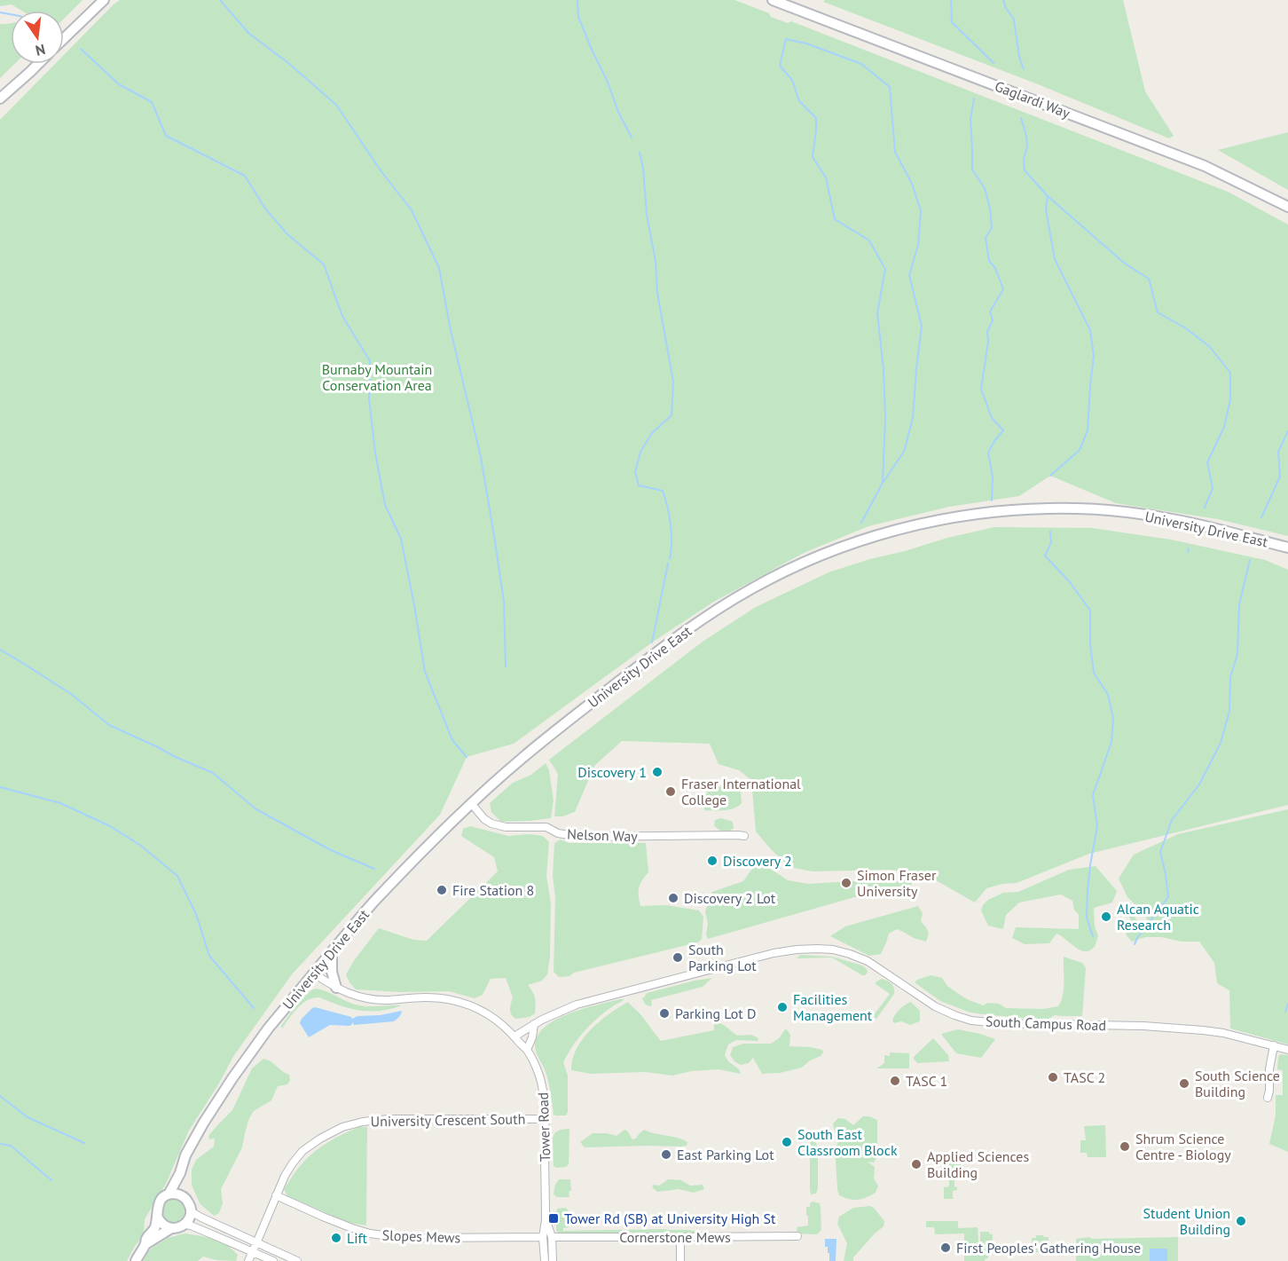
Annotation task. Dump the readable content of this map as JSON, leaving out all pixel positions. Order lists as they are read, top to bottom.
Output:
{
  "streets": {
    "street": [
      "Gaglardi Way",
      "University Drive East",
      "Nelson Way",
      "South Campus Road",
      "University Crescent South",
      "Tower Road",
      "Slopes Mews",
      "Cornerstone Mews"
    ]
  },
  "crossings": [
    ["University Drive East", "Nelson Way"],
    ["University Drive East", "Tower Road"],
    ["South Campus Road", "Tower Road"],
    ["University Crescent South", "Tower Road"],
    ["University Crescent South", "Slopes Mews"],
    ["Tower Road", "Slopes Mews"],
    ["Tower Road", "Cornerstone Mews"]
  ],
  "parks": ["Burnaby Mountain Conservation Area"],
  "places": {
    "other": [
      "Discovery 1",
      "Fraser International College",
      "Discovery 2",
      "Simon Fraser University",
      "Fire Station 8",
      "Discovery 2 Lot",
      "Alcan Aquatic Research",
      "South Parking Lot",
      "Facilities Management",
      "Parking Lot D",
      "TASC 2",
      "TASC 1",
      "South Science Building",
      "South East Classroom Block",
      "Shrum Science Centre - Biology",
      "East Parking Lot",
      "Applied Sciences Building",
      "Student Union Building",
      "Lift",
      "First Peoples' Gathering House"
    ],
    "transit": ["Tower Rd (SB) at University High St"]
  },
  "north": "bottom"
}
